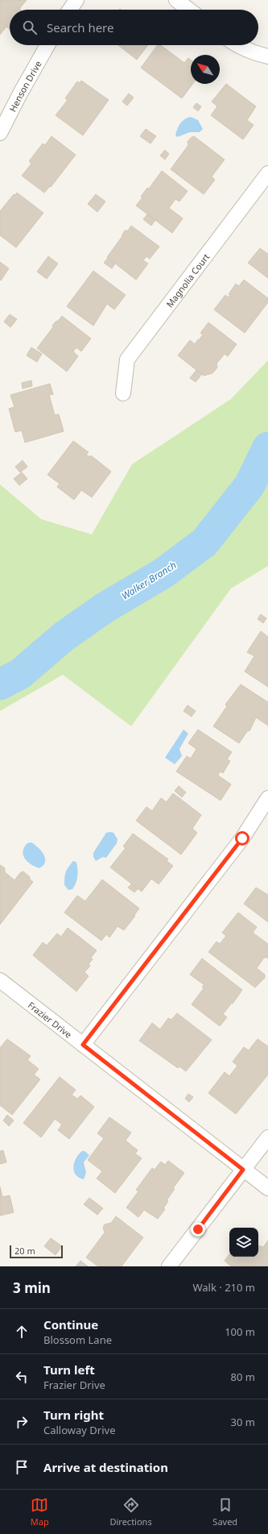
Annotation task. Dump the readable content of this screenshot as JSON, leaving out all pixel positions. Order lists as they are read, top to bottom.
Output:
{
  "streets": {
    "street": ["Henson Drive", "Magnolia Court", "Frazier Drive"]
  },
  "water": ["Walker Branch"],
  "scale_bar": "20 m",
  "north": "top left",
  "page": {
    "search": "Search here",
    "scale": "20 m",
    "heading": ["3 min", "Walk · 210 m"],
    "list": [
      ["Continue", "Blossom Lane", "100 m"],
      ["Turn left", "Frazier Drive", "80 m"],
      ["Turn right", "Calloway Drive", "30 m"],
      "Arrive at destination"
    ],
    "nav": ["Map", "Directions", "Saved"]
  }
}
